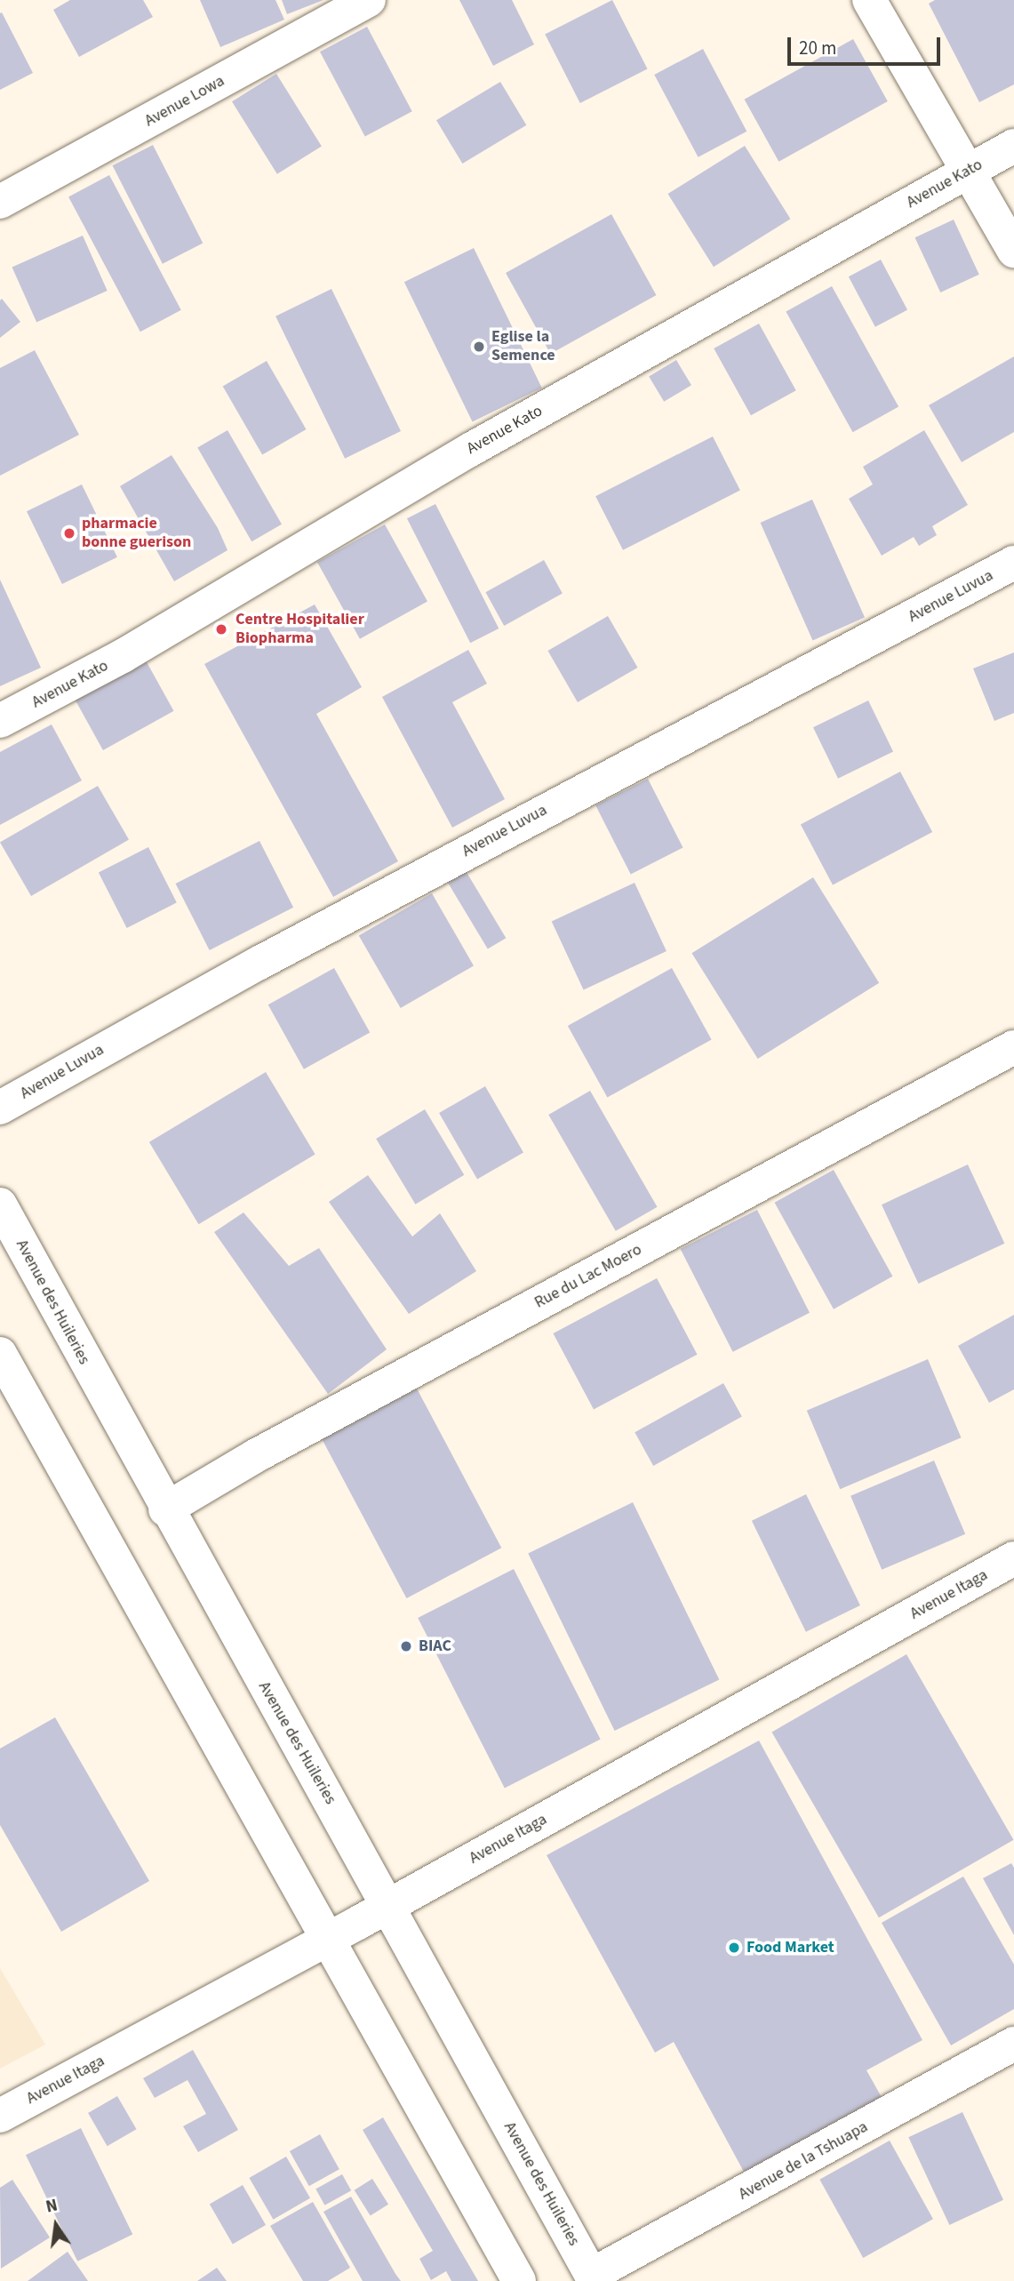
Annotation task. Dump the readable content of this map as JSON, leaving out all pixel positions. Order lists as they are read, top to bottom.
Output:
{
  "streets": {
    "street": [
      "Avenue Lowa",
      "Avenue Kato",
      "Avenue Luvua",
      "Rue du Lac Moero",
      "Avenue des Huileries",
      "Avenue Itaga",
      "Avenue de la Tshuapa"
    ]
  },
  "crossings": [
    ["Rue du Lac Moero", "Avenue des Huileries"],
    ["Avenue des Huileries", "Avenue Itaga"],
    ["Avenue des Huileries", "Avenue de la Tshuapa"]
  ],
  "places": [
    "Eglise la Semence",
    "pharmacie bonne guerison",
    "Centre Hospitalier Biopharma",
    "BIAC",
    "Food Market"
  ],
  "scale_bar": "20 m",
  "north": "top"
}
